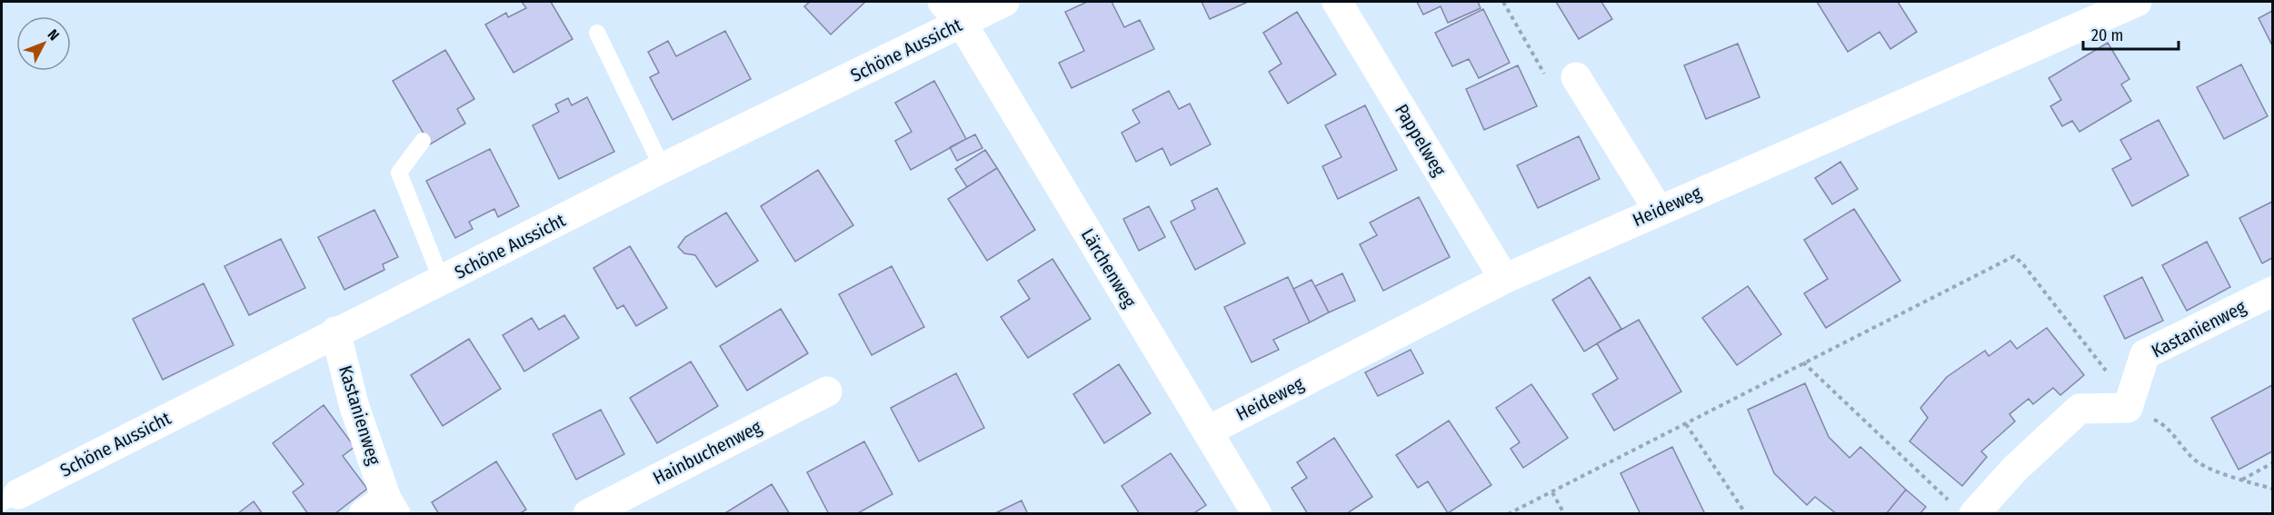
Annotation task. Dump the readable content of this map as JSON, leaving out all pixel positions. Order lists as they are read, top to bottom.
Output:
{
  "streets": {
    "street": [
      "Schöne Aussicht",
      "Pappelweg",
      "Heideweg",
      "Lärchenweg",
      "Kastanienweg",
      "Hainbuchenweg"
    ]
  },
  "crossings": [
    ["Schöne Aussicht", "Lärchenweg"],
    ["Schöne Aussicht", "Kastanienweg"],
    ["Pappelweg", "Heideweg"],
    ["Heideweg", "Lärchenweg"]
  ],
  "scale_bar": "20 m",
  "north": "top right"
}
